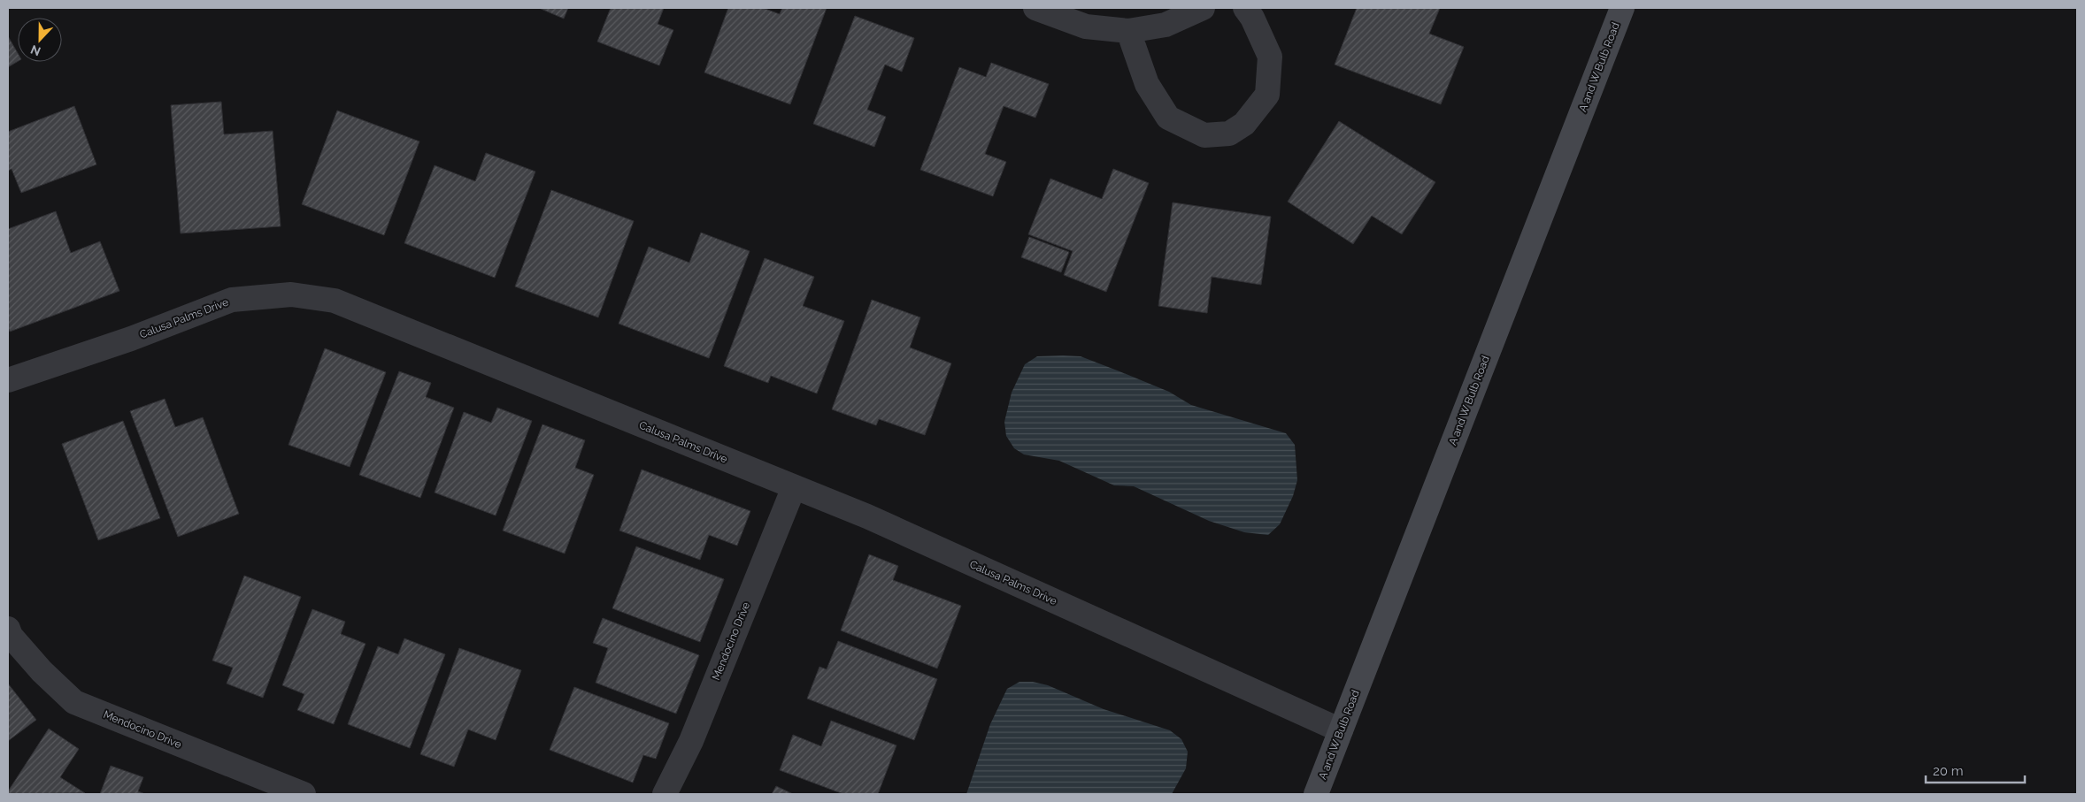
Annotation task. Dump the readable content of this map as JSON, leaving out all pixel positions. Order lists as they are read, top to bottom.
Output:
{
  "streets": {
    "street": ["A and W Bulb Road", "Calusa Palms Drive", "Mendocino Drive"]
  },
  "crossings": [
    ["A and W Bulb Road", "Calusa Palms Drive"],
    ["Calusa Palms Drive", "Mendocino Drive"]
  ],
  "scale_bar": "20 m",
  "north": "bottom"
}
